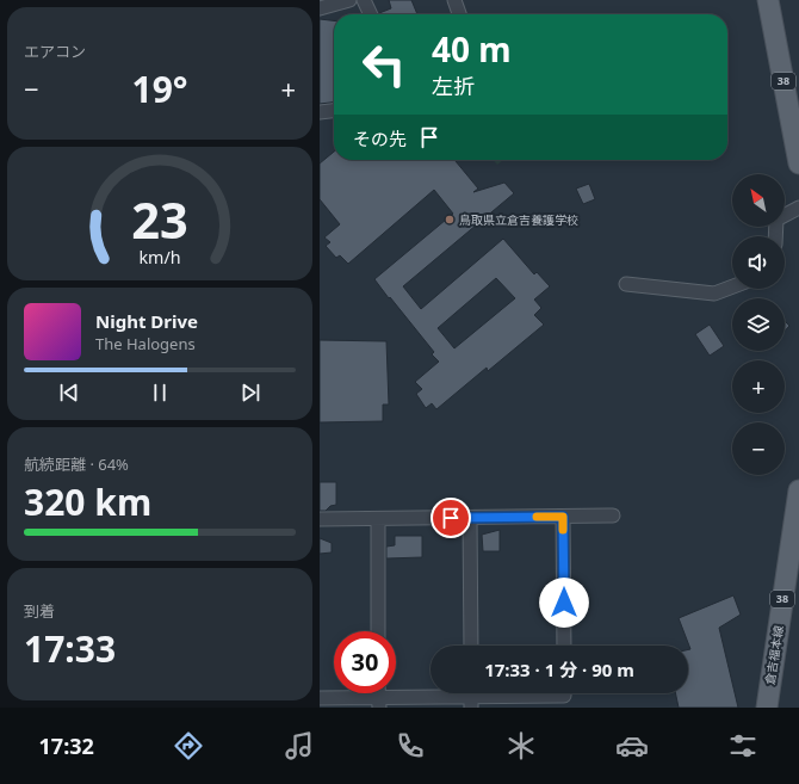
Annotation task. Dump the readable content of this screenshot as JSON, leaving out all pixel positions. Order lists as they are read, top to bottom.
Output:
{
  "streets": {
    "main road": ["38", "倉吉福本線"]
  },
  "places": ["鳥取県立倉吉養護学校"],
  "north": "top left",
  "page": {
    "tile": [
      "エアコン",
      ["航続距離 · 64%", "320 km"],
      ["到着", "17:33"]
    ],
    "turn": ["40 m", "左折"],
    "heat": ["−", "19°", "+"],
    "then": "その先",
    "map_buttons": ["+", "−"],
    "song": ["Night Drive", "The Halogens"],
    "limit": "30",
    "trip": "17:33 · 1 分 · 90 m",
    "tabs": "17:32",
    "gauge": ["23", "km/h"]
  }
}
